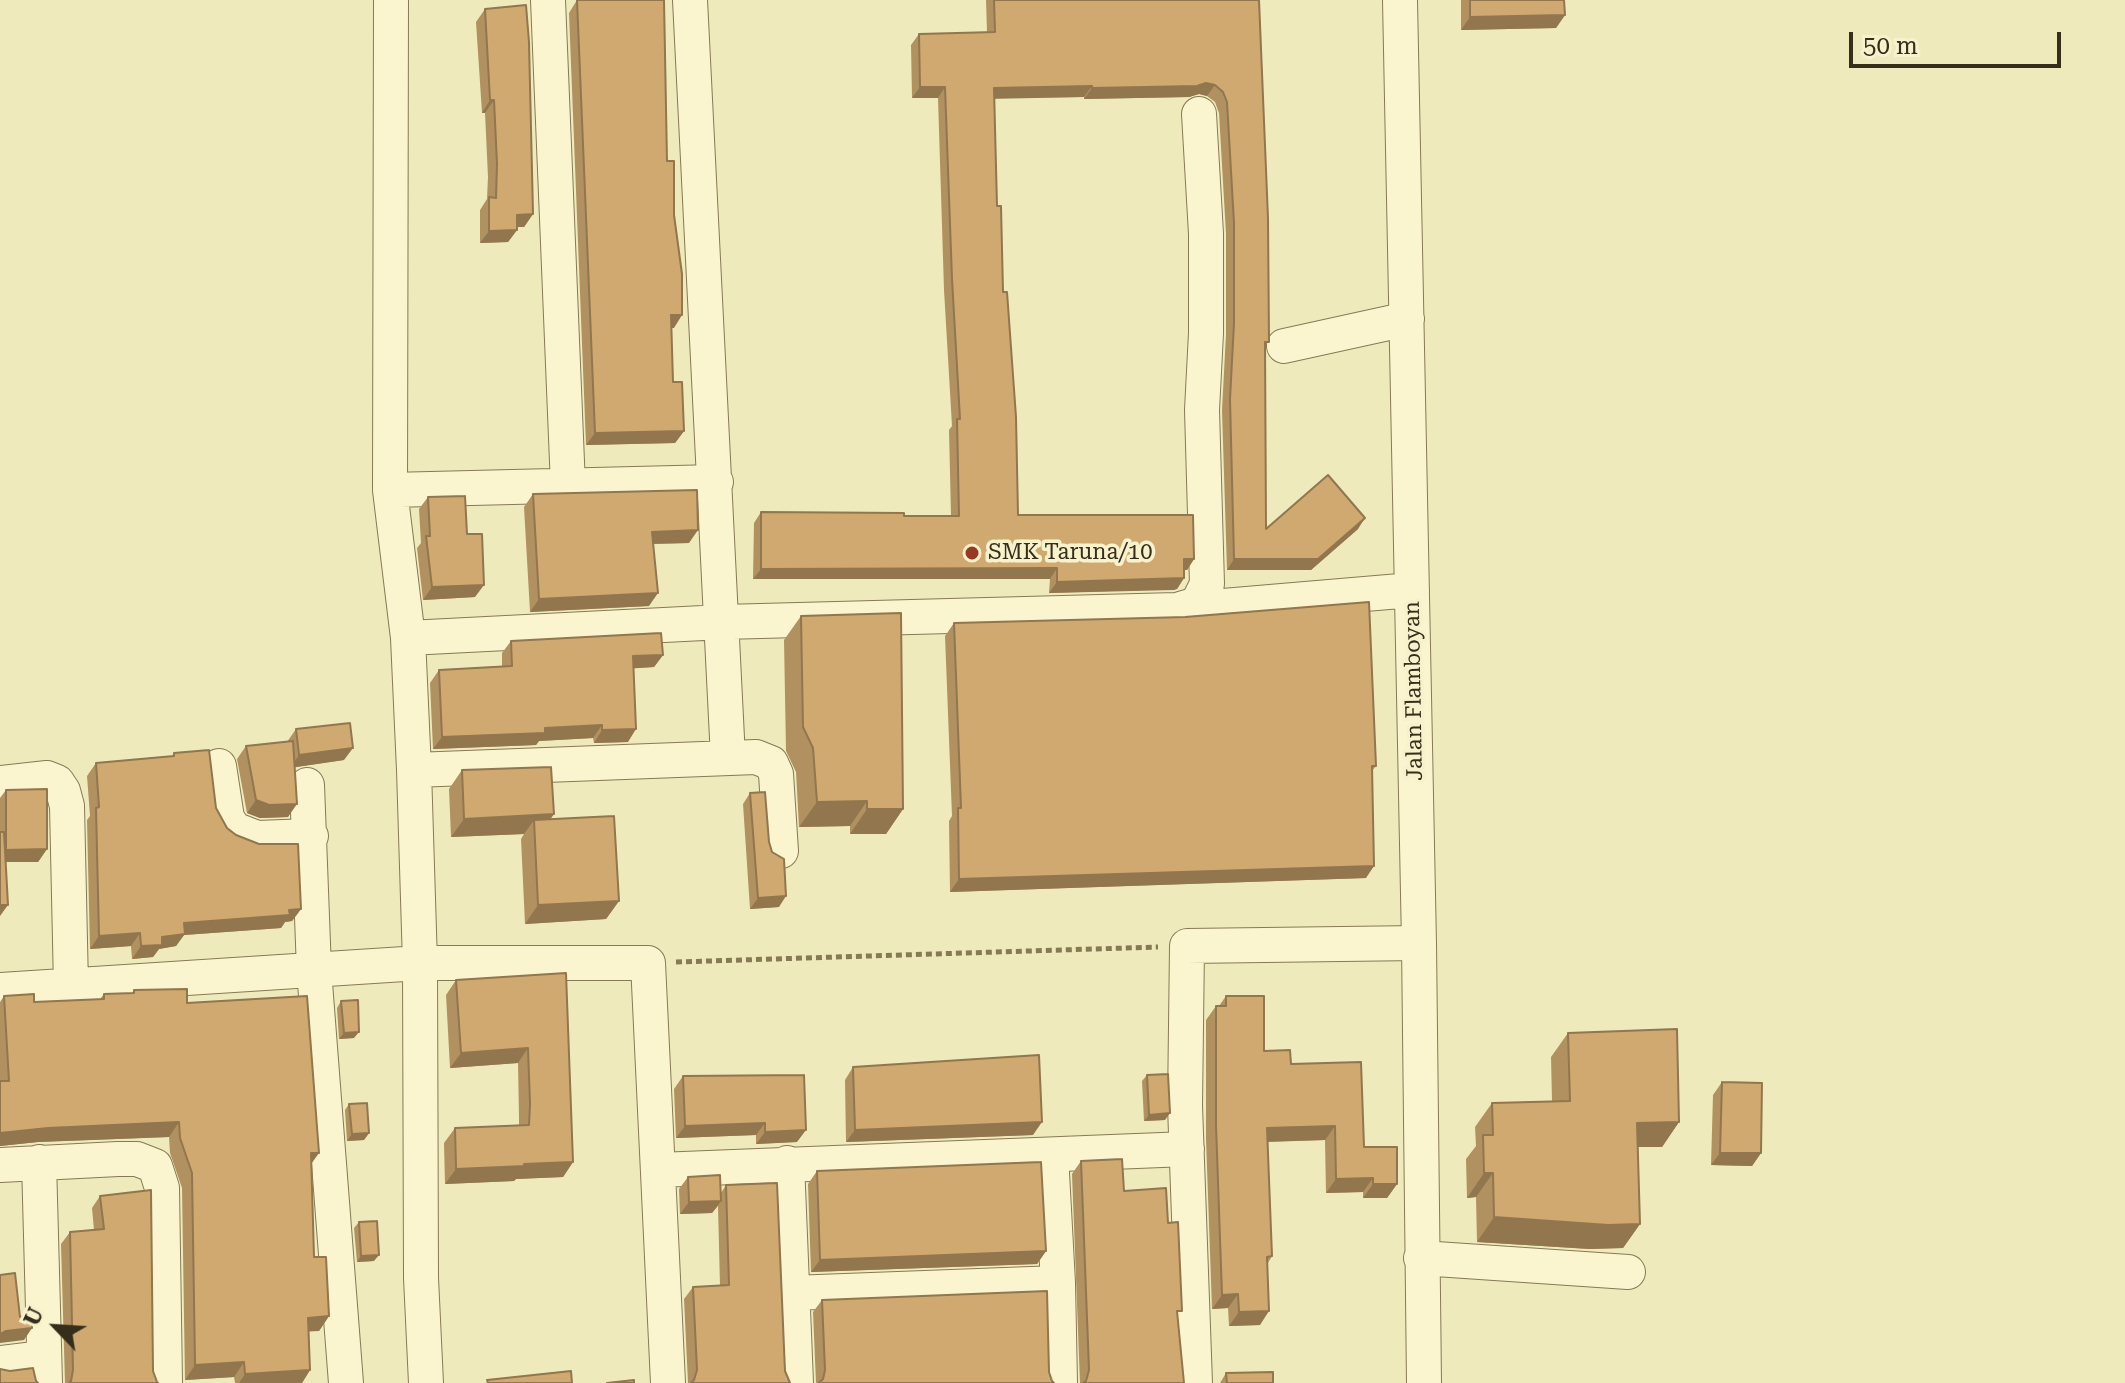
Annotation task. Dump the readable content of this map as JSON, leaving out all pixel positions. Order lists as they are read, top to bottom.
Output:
{
  "streets": {
    "street": ["Jalan Flamboyan"]
  },
  "places": ["SMK Taruna/10"],
  "scale_bar": "50 m",
  "north": "top left"
}
